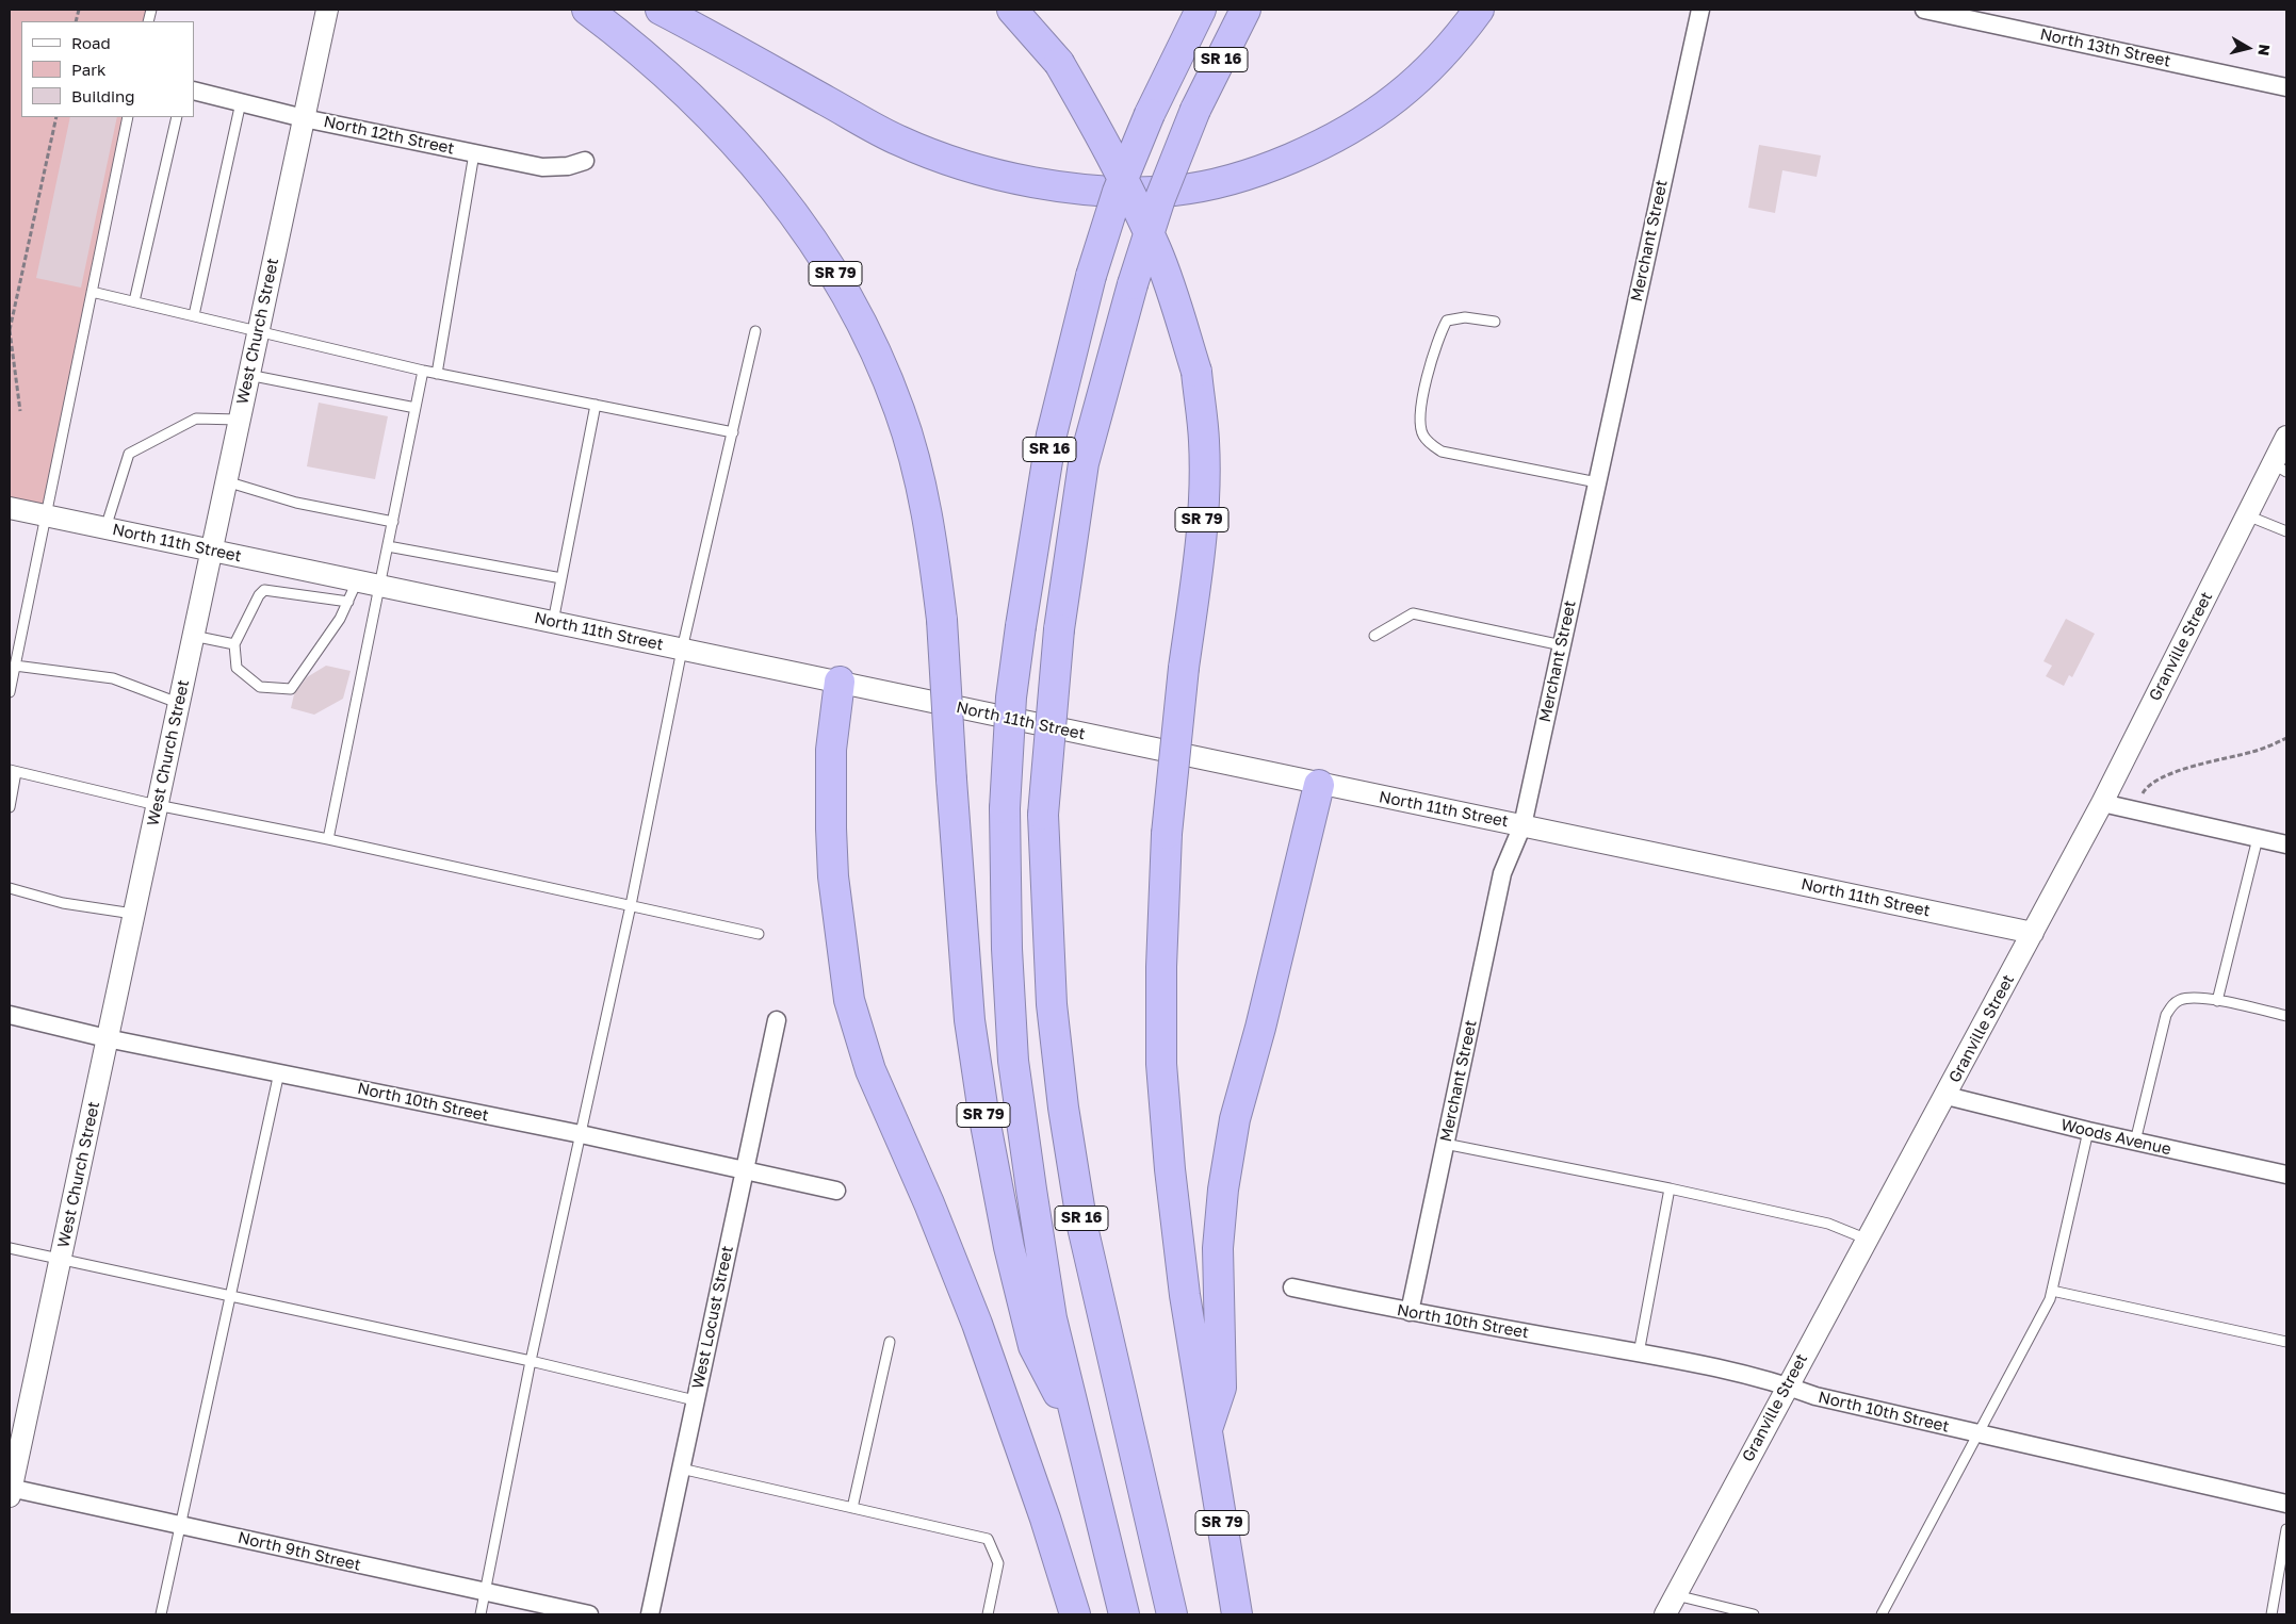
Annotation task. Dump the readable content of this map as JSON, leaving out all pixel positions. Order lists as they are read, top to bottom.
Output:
{
  "streets": {
    "highway": ["SR 16", "SR 79"],
    "street": [
      "North 13th Street",
      "North 12th Street",
      "Merchant Street",
      "West Church Street",
      "North 11th Street",
      "Granville Street",
      "North 10th Street",
      "Woods Avenue",
      "West Locust Street",
      "North 9th Street"
    ]
  },
  "crossings": [
    ["SR 16", "SR 79"],
    ["North 12th Street", "West Church Street"],
    ["Merchant Street", "North 11th Street"],
    ["Merchant Street", "North 10th Street"],
    ["West Church Street", "North 11th Street"],
    ["West Church Street", "North 10th Street"],
    ["West Church Street", "North 9th Street"],
    ["North 11th Street", "Granville Street"],
    ["Granville Street", "North 10th Street"],
    ["Granville Street", "Woods Avenue"],
    ["North 10th Street", "West Locust Street"]
  ],
  "legend": ["Road", "Park", "Building"],
  "north": "right"
}
